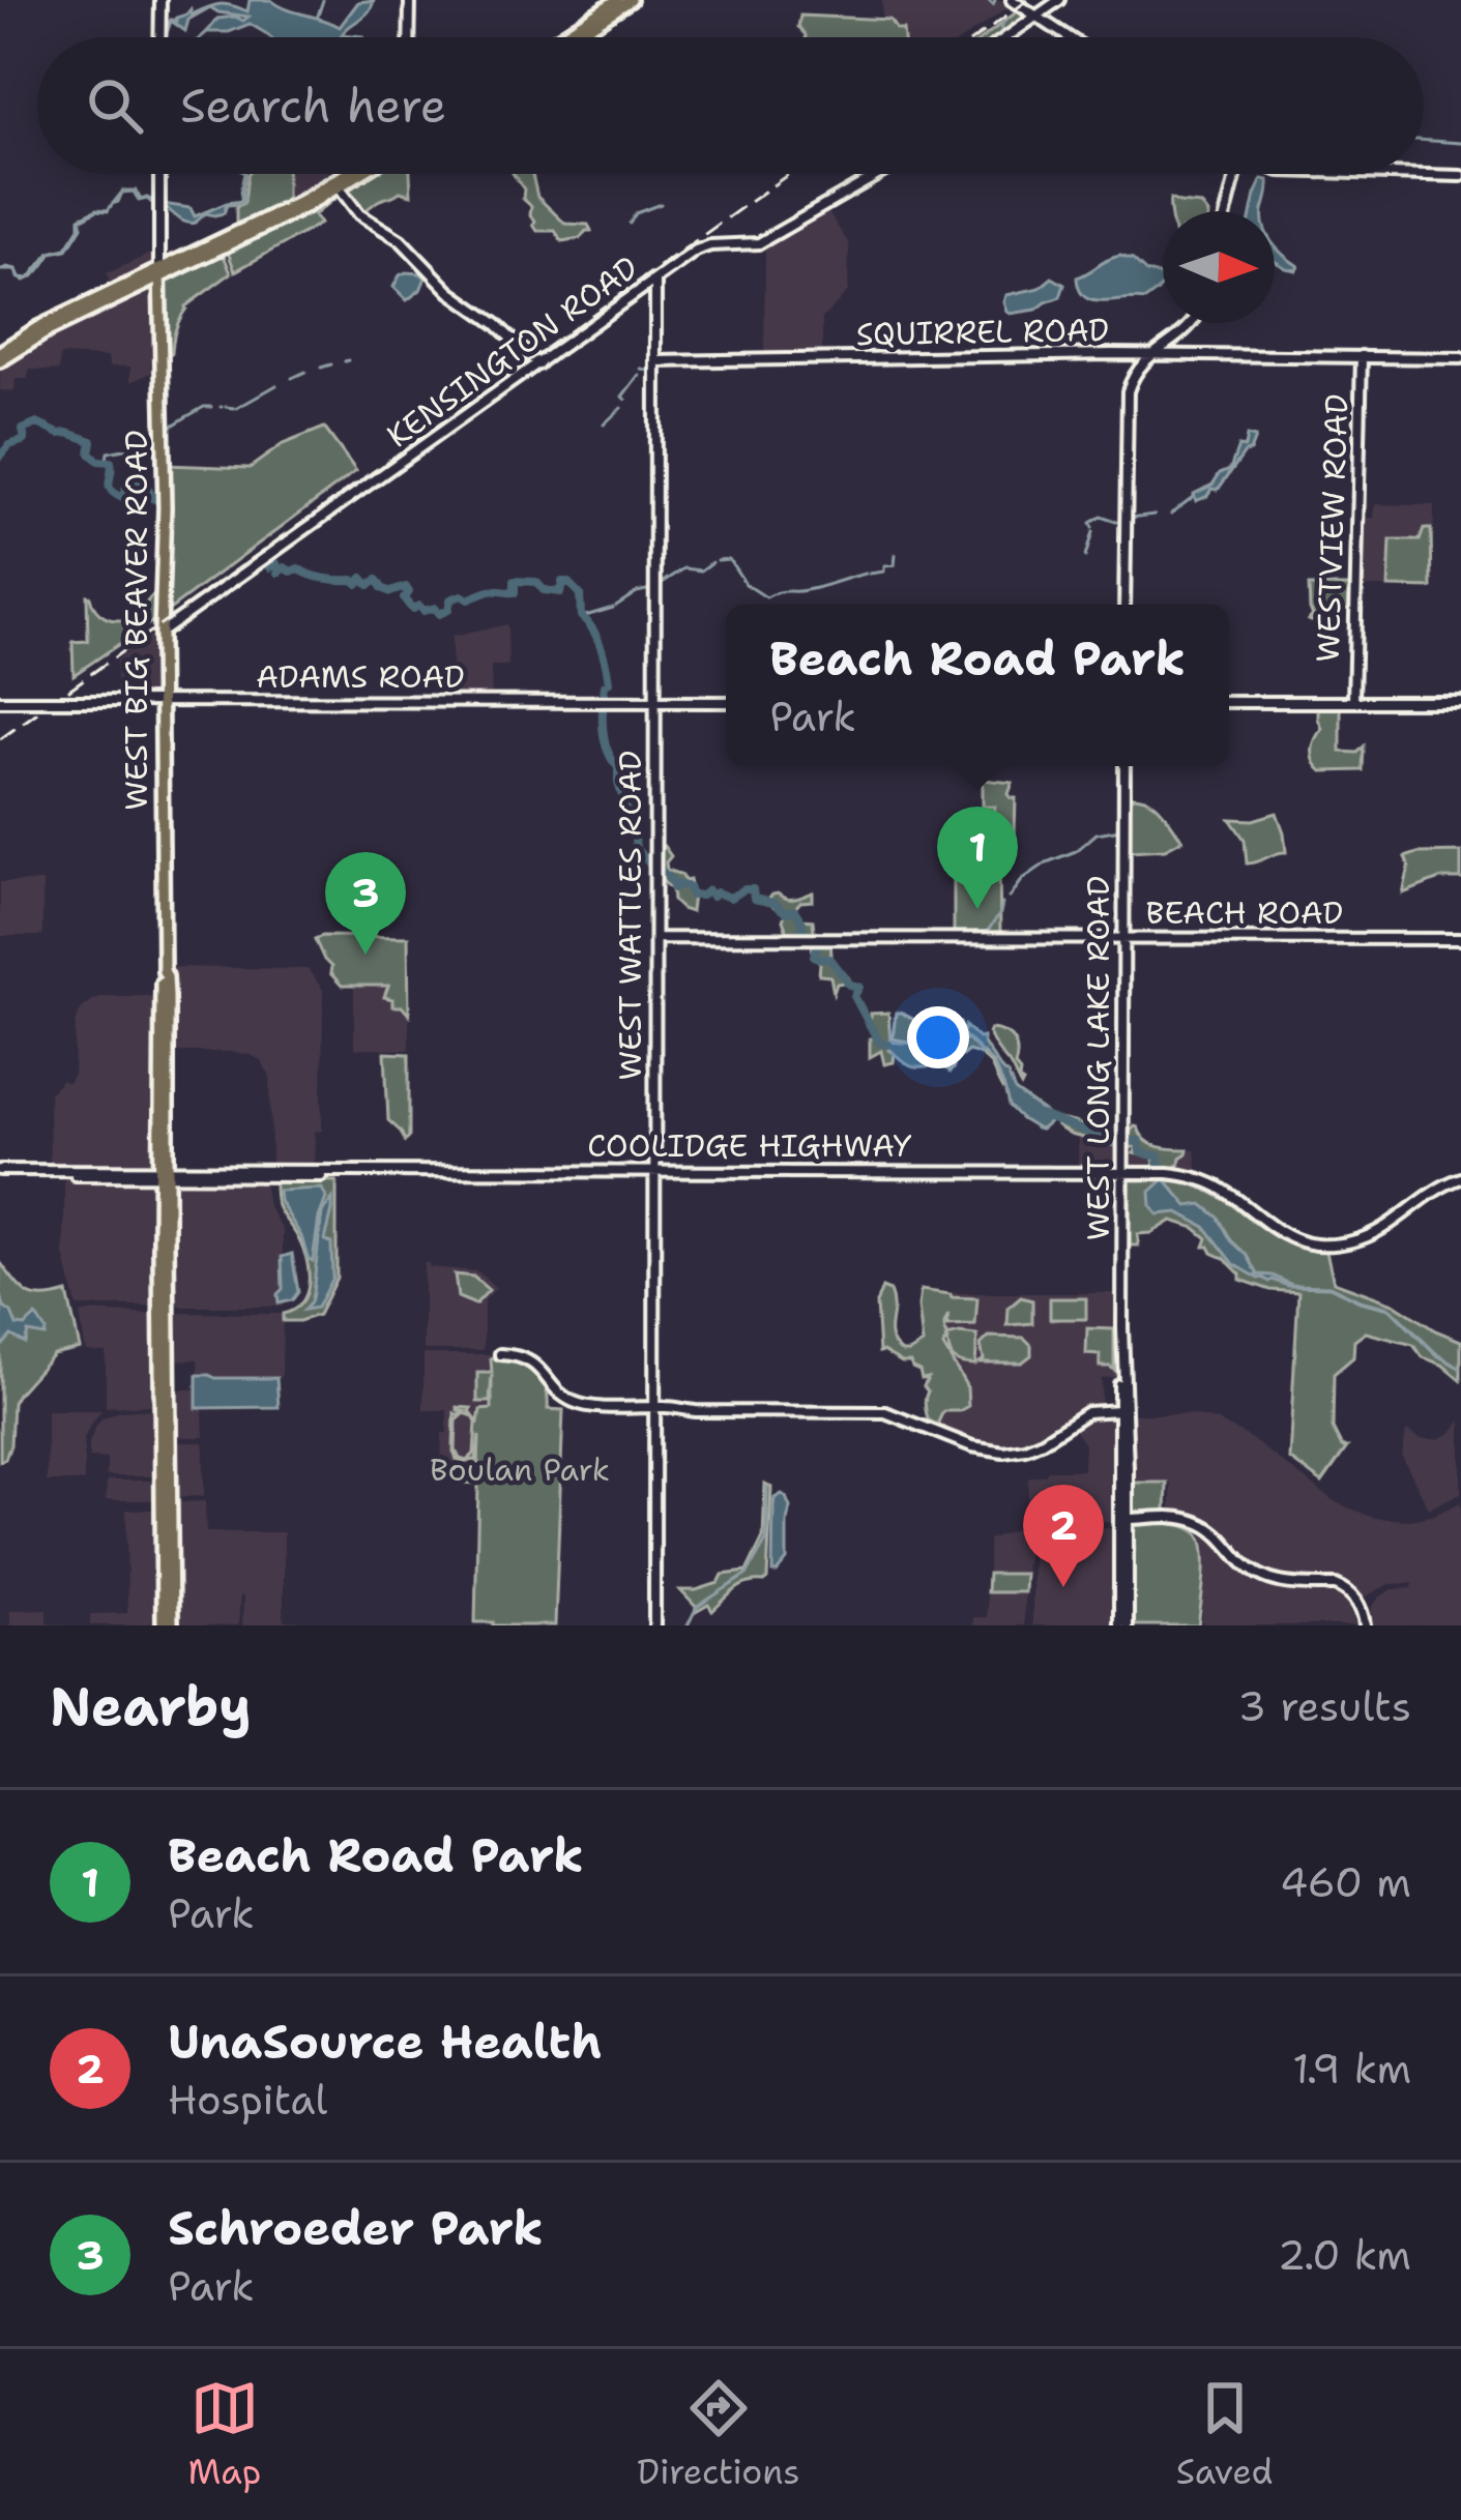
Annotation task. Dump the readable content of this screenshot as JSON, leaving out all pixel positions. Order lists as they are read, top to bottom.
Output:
{
  "streets": {
    "main road": ["WEST BIG BEAVER ROAD"],
    "street": [
      "SQUIRREL ROAD",
      "KENSINGTON ROAD",
      "WESTVIEW ROAD",
      "ADAMS ROAD",
      "BEACH ROAD",
      "WEST WATTLES ROAD",
      "WEST LONG LAKE ROAD",
      "COOLIDGE HIGHWAY"
    ]
  },
  "crossings": [
    ["SQUIRREL ROAD", "WESTVIEW ROAD"],
    ["SQUIRREL ROAD", "WEST WATTLES ROAD"],
    ["KENSINGTON ROAD", "WEST BIG BEAVER ROAD"],
    ["KENSINGTON ROAD", "WEST WATTLES ROAD"],
    ["WEST BIG BEAVER ROAD", "ADAMS ROAD"],
    ["WEST BIG BEAVER ROAD", "COOLIDGE HIGHWAY"],
    ["ADAMS ROAD", "WEST WATTLES ROAD"],
    ["BEACH ROAD", "WEST WATTLES ROAD"],
    ["BEACH ROAD", "WEST LONG LAKE ROAD"],
    ["WEST WATTLES ROAD", "COOLIDGE HIGHWAY"],
    ["WEST LONG LAKE ROAD", "COOLIDGE HIGHWAY"]
  ],
  "parks": ["Boulan Park"],
  "north": "right",
  "page": {
    "search": "Search here",
    "popup": ["Beach Road Park", "Park"],
    "pins": ["1", "3", "2"],
    "heading": ["Nearby", "3 results"],
    "list": [
      {
        "mark": "1",
        "name": "Beach Road Park",
        "note": "Park",
        "value": "460 m"
      },
      {
        "mark": "2",
        "name": "UnaSource Health",
        "note": "Hospital",
        "value": "1.9 km"
      },
      {
        "mark": "3",
        "name": "Schroeder Park",
        "note": "Park",
        "value": "2.0 km"
      }
    ],
    "nav": ["Map", "Directions", "Saved"]
  }
}
